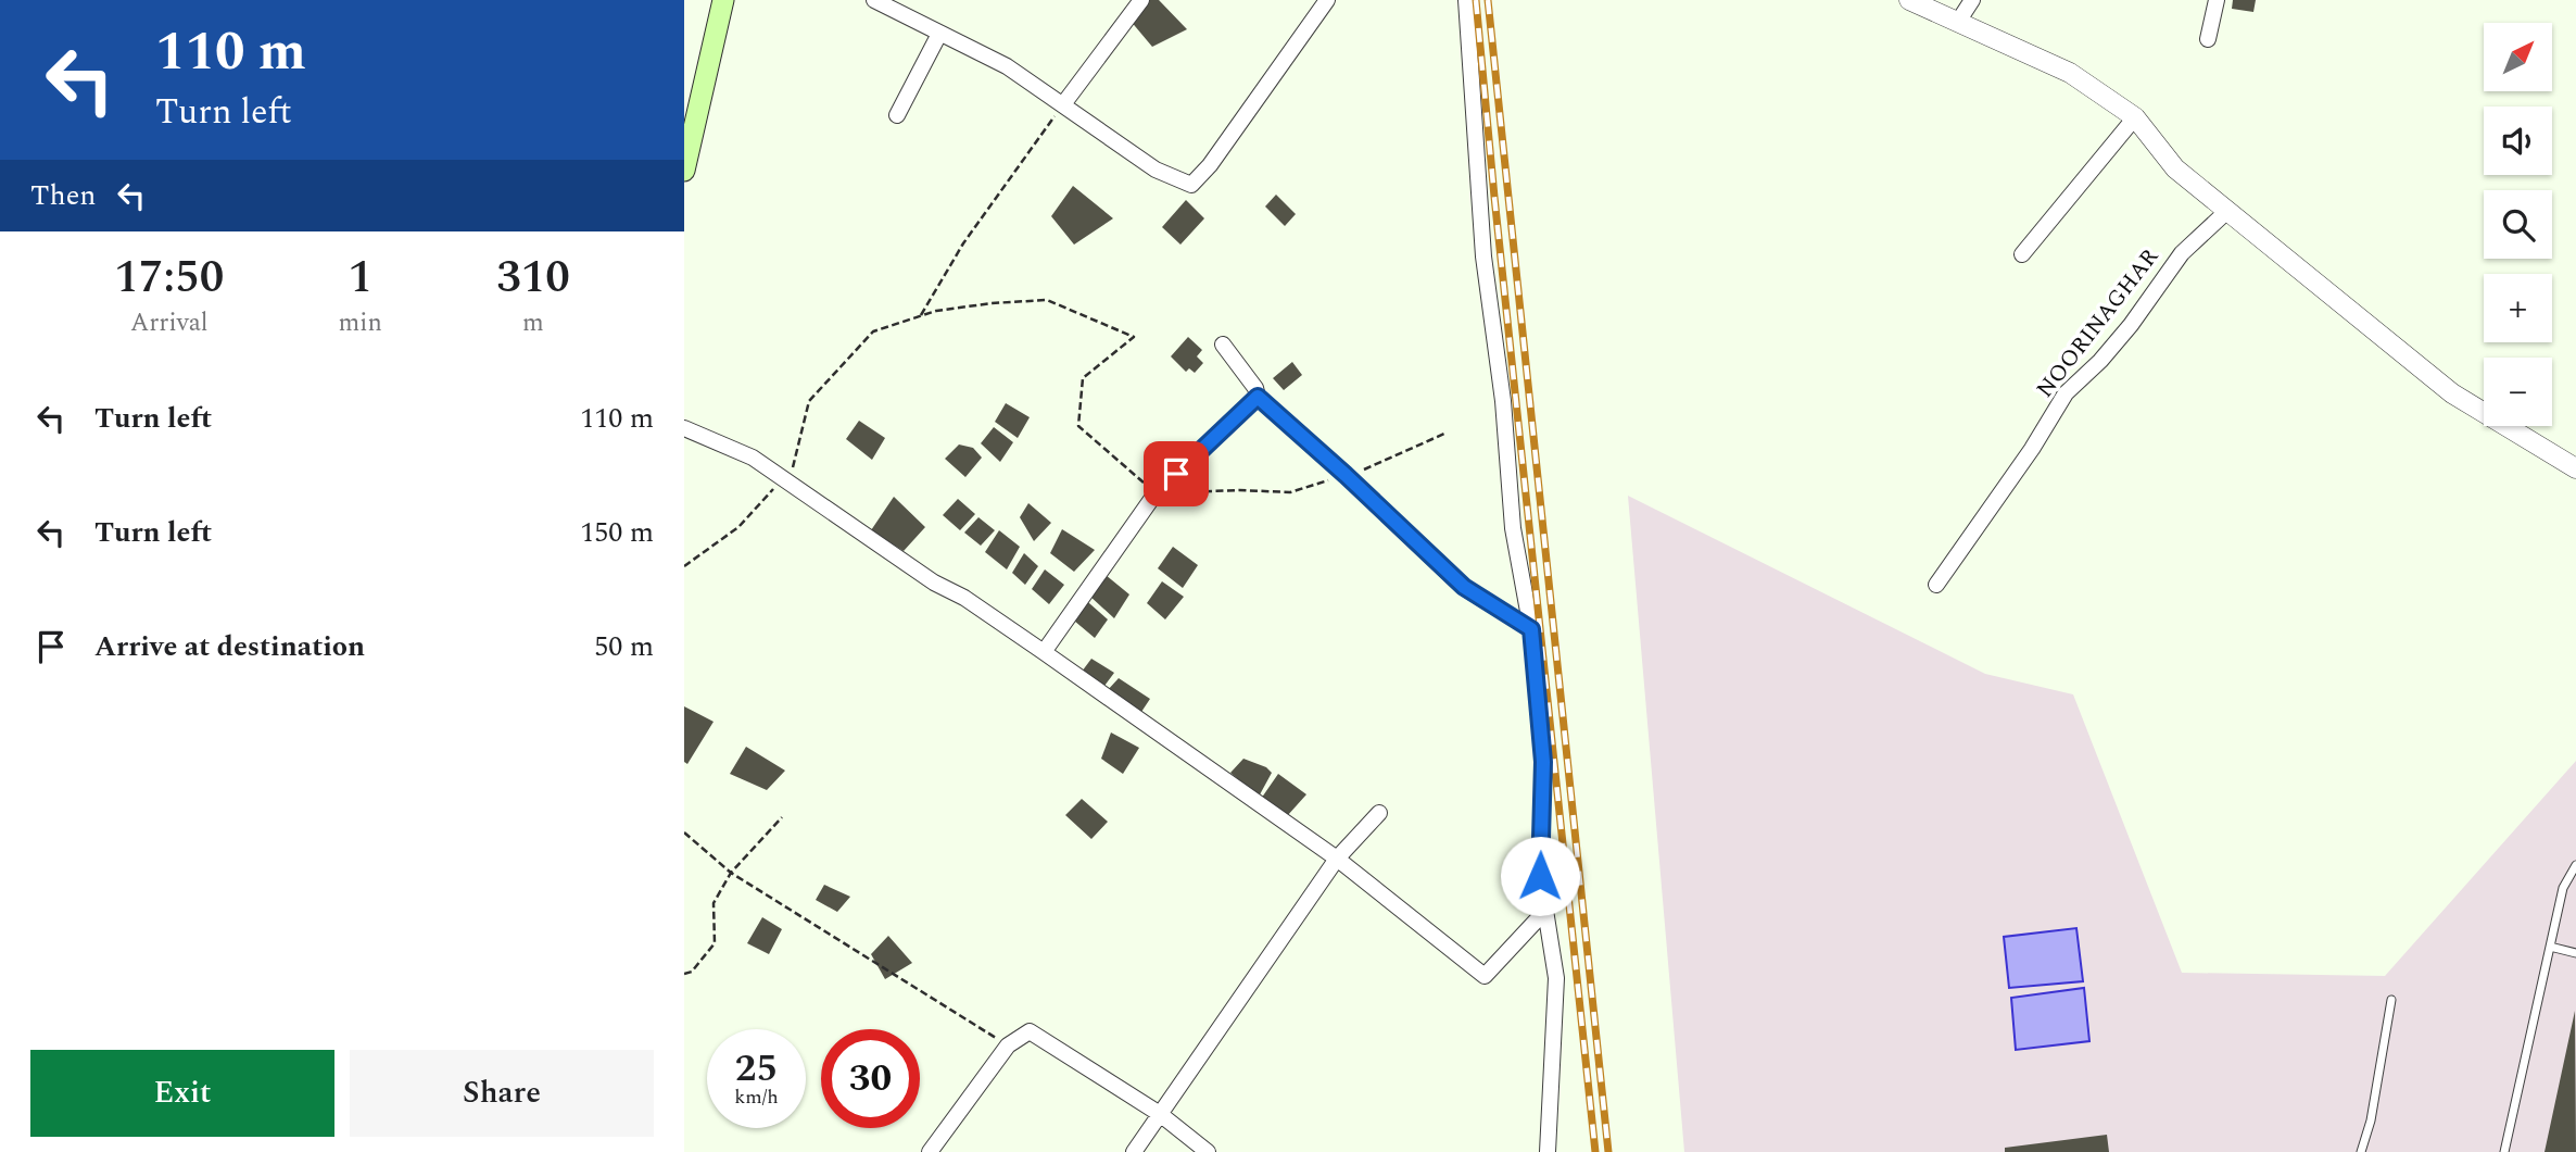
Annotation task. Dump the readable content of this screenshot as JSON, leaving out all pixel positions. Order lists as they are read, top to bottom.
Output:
{
  "streets": {
    "street": ["NOORINAGHAR"]
  },
  "north": "top right",
  "page": {
    "turn": ["110 m", "Turn left"],
    "map_buttons": ["+", "−"],
    "then": "Then",
    "eta": [
      "17:50",
      "Arrival",
      "1",
      "min",
      "310",
      "m"
    ],
    "list": [
      {
        "name": "Turn left",
        "value": "110 m"
      },
      {
        "name": "Turn left",
        "value": "150 m"
      },
      {
        "name": "Arrive at destination",
        "value": "50 m"
      }
    ],
    "speed": "25 km/h",
    "limit": "30",
    "buttons": ["Exit", "Share"]
  }
}
